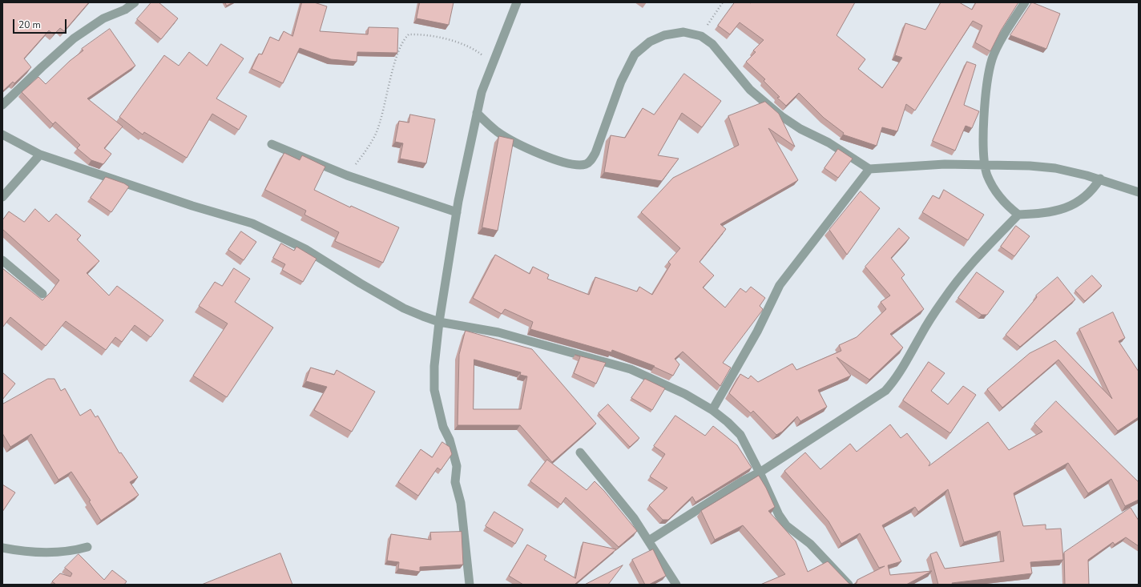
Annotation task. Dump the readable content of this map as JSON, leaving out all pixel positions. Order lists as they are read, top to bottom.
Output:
{
  "scale_bar": "20 m"
}
